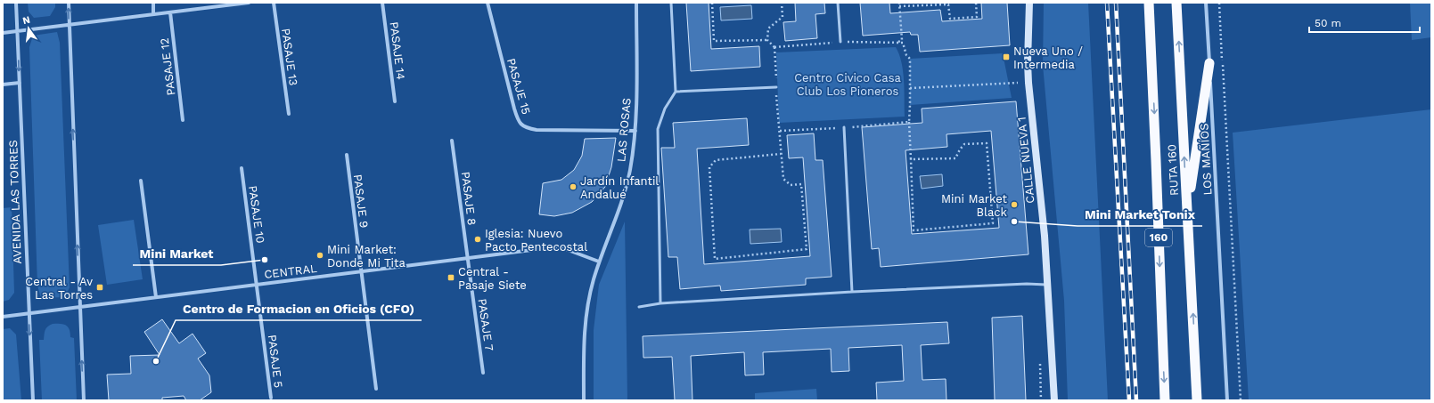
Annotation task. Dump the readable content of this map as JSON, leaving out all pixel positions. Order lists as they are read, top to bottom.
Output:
{
  "streets": {
    "highway": ["RUTA 160", "160"],
    "main road": ["CALLE NUEVA 1"],
    "street": [
      "PASAJE 14",
      "PASAJE 13",
      "PASAJE 12",
      "PASAJE 15",
      "LAS ROSAS",
      "LOS MAÑÍOS",
      "PASAJE 8",
      "PASAJE 9",
      "AVENIDA LAS TORRES",
      "PASAJE 10",
      "CENTRAL",
      "PASAJE 7",
      "PASAJE 5"
    ]
  },
  "crossings": [
    ["PASAJE 15", "LAS ROSAS"],
    ["LAS ROSAS", "CENTRAL"],
    ["PASAJE 8", "CENTRAL"],
    ["PASAJE 8", "PASAJE 7"],
    ["PASAJE 9", "CENTRAL"],
    ["AVENIDA LAS TORRES", "CENTRAL"],
    ["PASAJE 10", "CENTRAL"],
    ["PASAJE 10", "PASAJE 5"],
    ["CENTRAL", "PASAJE 7"],
    ["CENTRAL", "PASAJE 5"]
  ],
  "parks": ["Centro Civico Casa Club Los Pioneros"],
  "places": {
    "transit": ["Nueva Uno / Intermedia", "Central - Pasaje Siete", "Central - Av Las Torres"],
    "other": [
      "Jardín Infantil Andalué",
      "Mini Market Black",
      "Mini Market Tonix",
      "Iglesia: Nuevo Pacto Pentecostal",
      "Mini Market: Donde Mi Tita",
      "Mini Market",
      "Centro de Formacion en Oficios (CFO)"
    ]
  },
  "scale_bar": "50 m",
  "north": "top"
}
